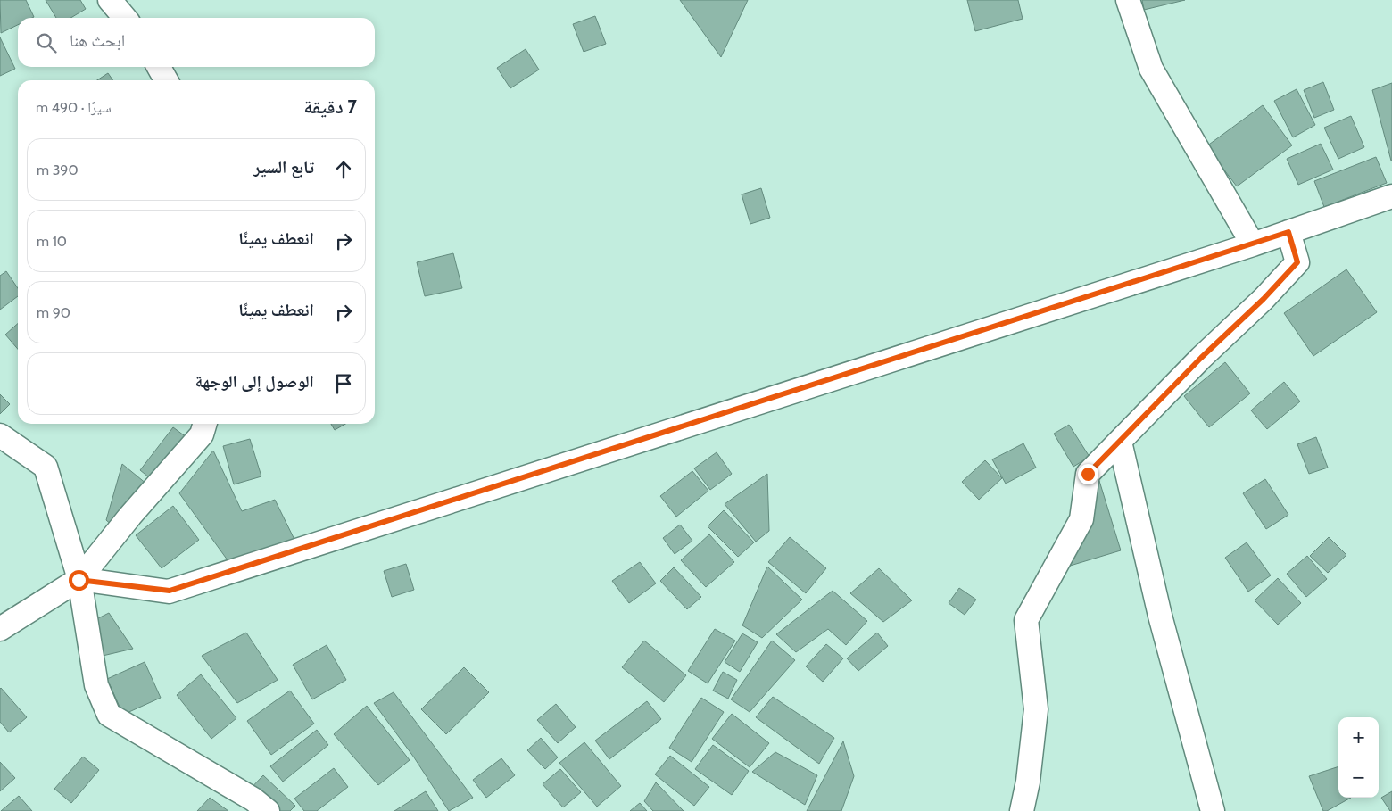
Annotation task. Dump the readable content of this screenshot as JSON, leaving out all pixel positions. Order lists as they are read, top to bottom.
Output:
{
  "page": {
    "search": "ابحث هنا",
    "heading": ["7 دقيقة", "سيرًا · 490 m"],
    "list": [
      ["تابع السير", "390 m"],
      ["انعطف يمينًا", "10 m"],
      ["انعطف يمينًا", "90 m"],
      "الوصول إلى الوجهة"
    ],
    "map_buttons": ["+", "−"]
  }
}
